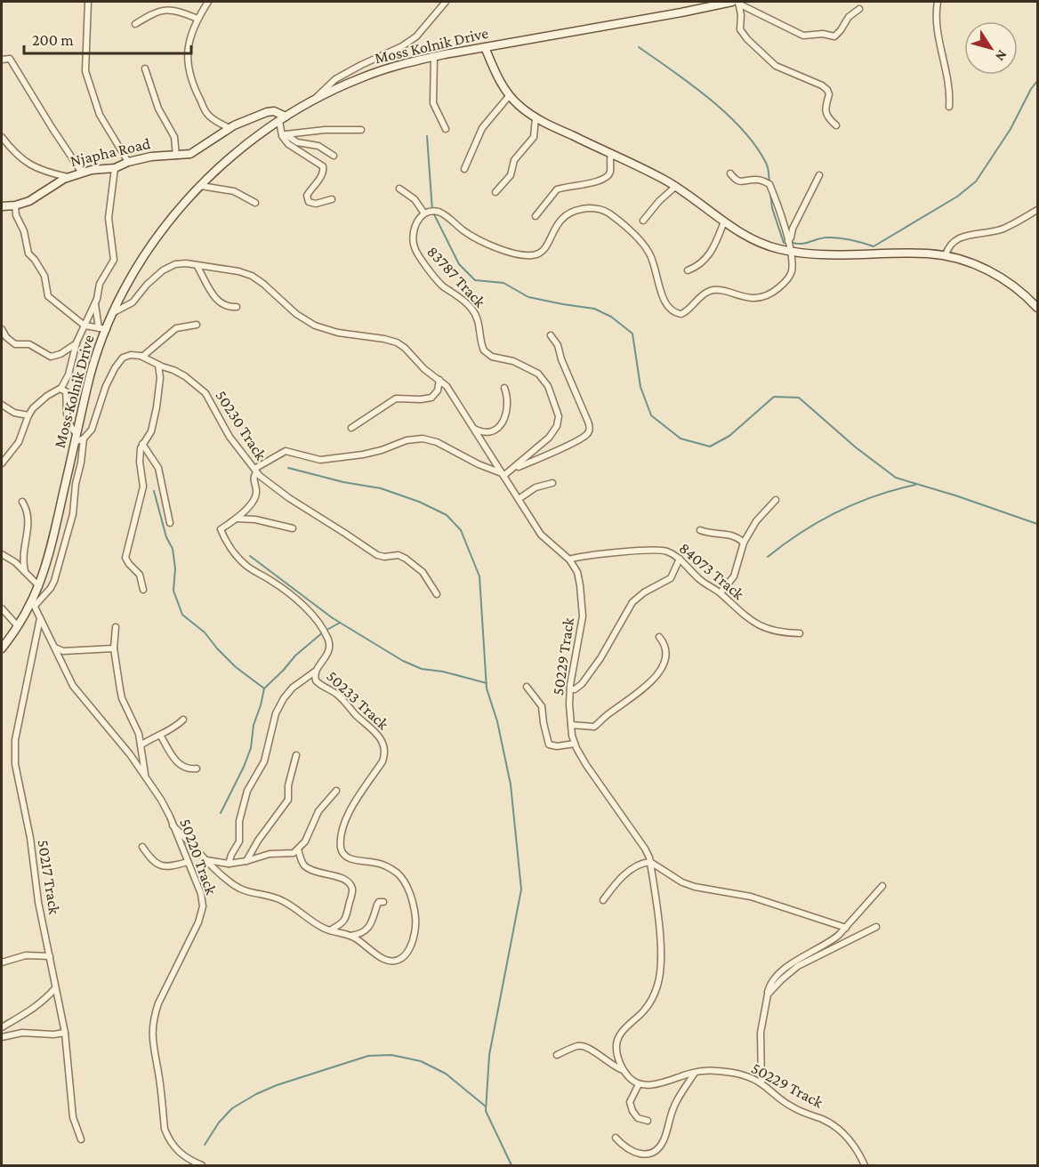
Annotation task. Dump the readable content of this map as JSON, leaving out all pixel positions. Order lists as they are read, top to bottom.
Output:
{
  "streets": {
    "main road": ["Moss Kolnik Drive", "Njapha Road"],
    "street": [
      "83787 Track",
      "50230 Track",
      "84073 Track",
      "50229 Track",
      "50233 Track",
      "50220 Track",
      "50217 Track"
    ]
  },
  "crossings": [
    ["Moss Kolnik Drive", "Njapha Road"],
    ["Moss Kolnik Drive", "50229 Track"],
    ["Moss Kolnik Drive", "50220 Track"],
    ["83787 Track", "50229 Track"],
    ["84073 Track", "50229 Track"],
    ["50233 Track", "50220 Track"],
    ["50220 Track", "50217 Track"]
  ],
  "scale_bar": "200 m",
  "north": "bottom right"
}
